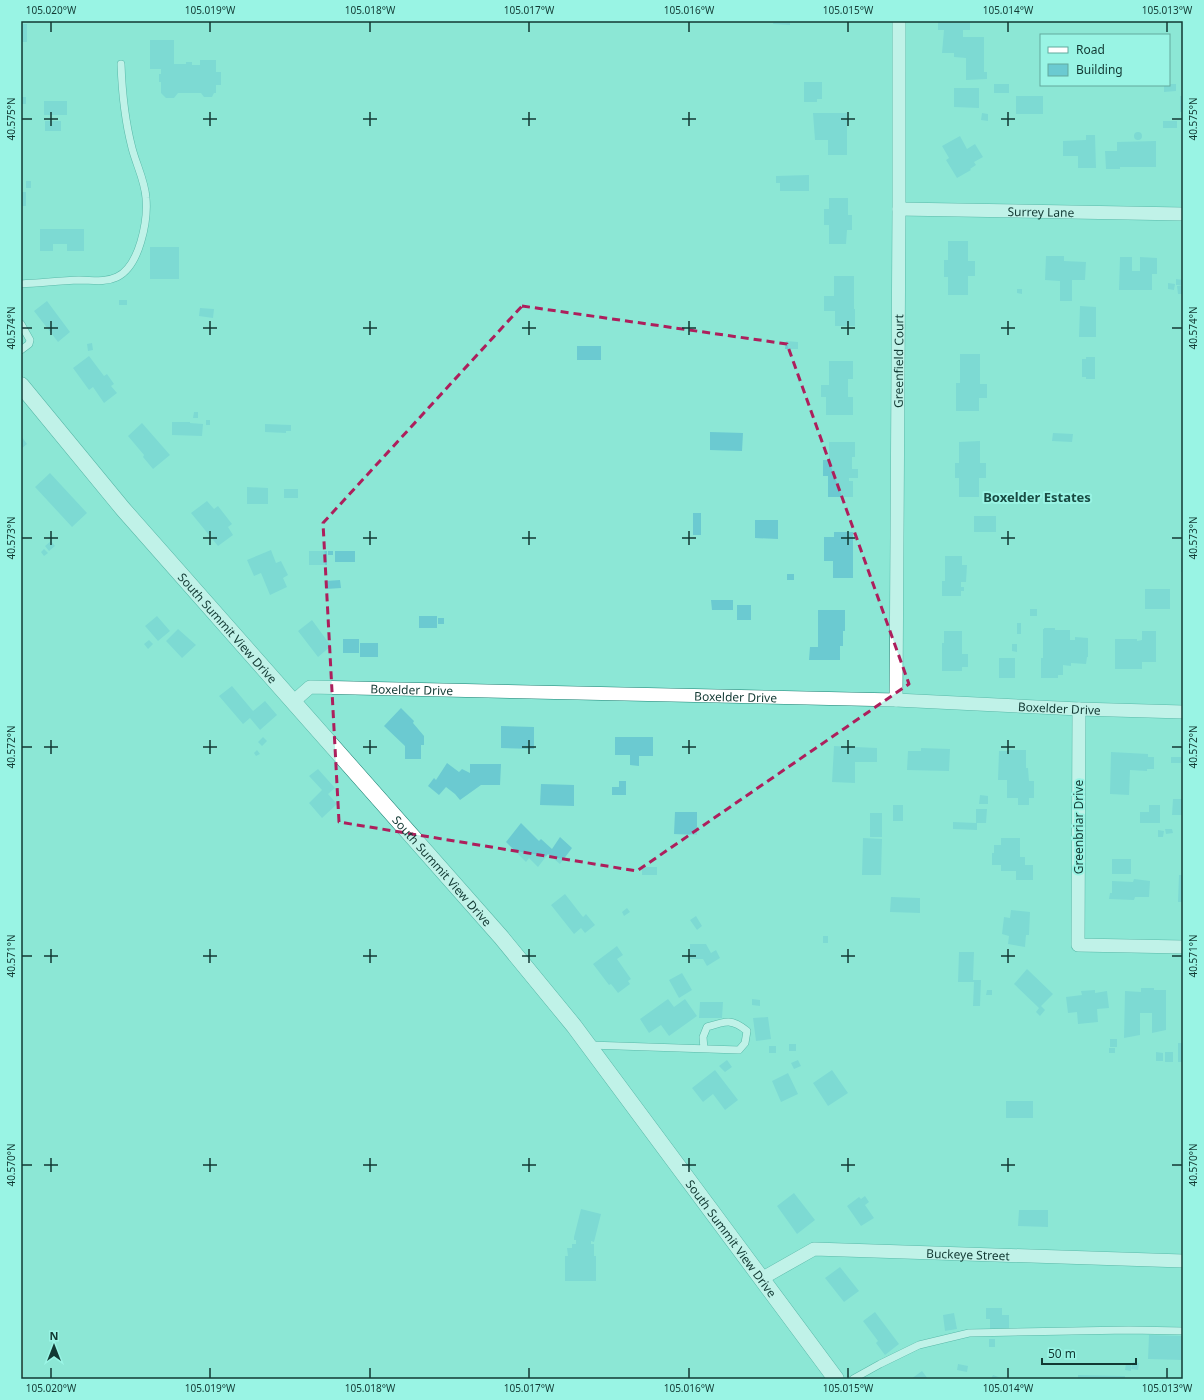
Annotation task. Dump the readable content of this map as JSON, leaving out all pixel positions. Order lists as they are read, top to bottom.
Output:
{
  "streets": {
    "street": [
      "Surrey Lane",
      "Greenfield Court",
      "South Summit View Drive",
      "Boxelder Drive",
      "Greenbriar Drive",
      "Buckeye Street"
    ]
  },
  "crossings": [
    ["Surrey Lane", "Greenfield Court"],
    ["Greenfield Court", "Boxelder Drive"],
    ["South Summit View Drive", "Boxelder Drive"],
    ["South Summit View Drive", "Buckeye Street"],
    ["Boxelder Drive", "Greenbriar Drive"]
  ],
  "districts": ["Boxelder Estates"],
  "legend": ["Road", "Building"],
  "scale_bar": "50 m",
  "north": "top",
  "coordinates": [
    "105.020°W",
    "105.019°W",
    "105.018°W",
    "105.017°W",
    "105.016°W",
    "105.015°W",
    "105.014°W",
    "105.013°W",
    "40.575°N",
    "40.574°N",
    "40.573°N",
    "40.572°N",
    "40.571°N",
    "40.570°N"
  ]
}
